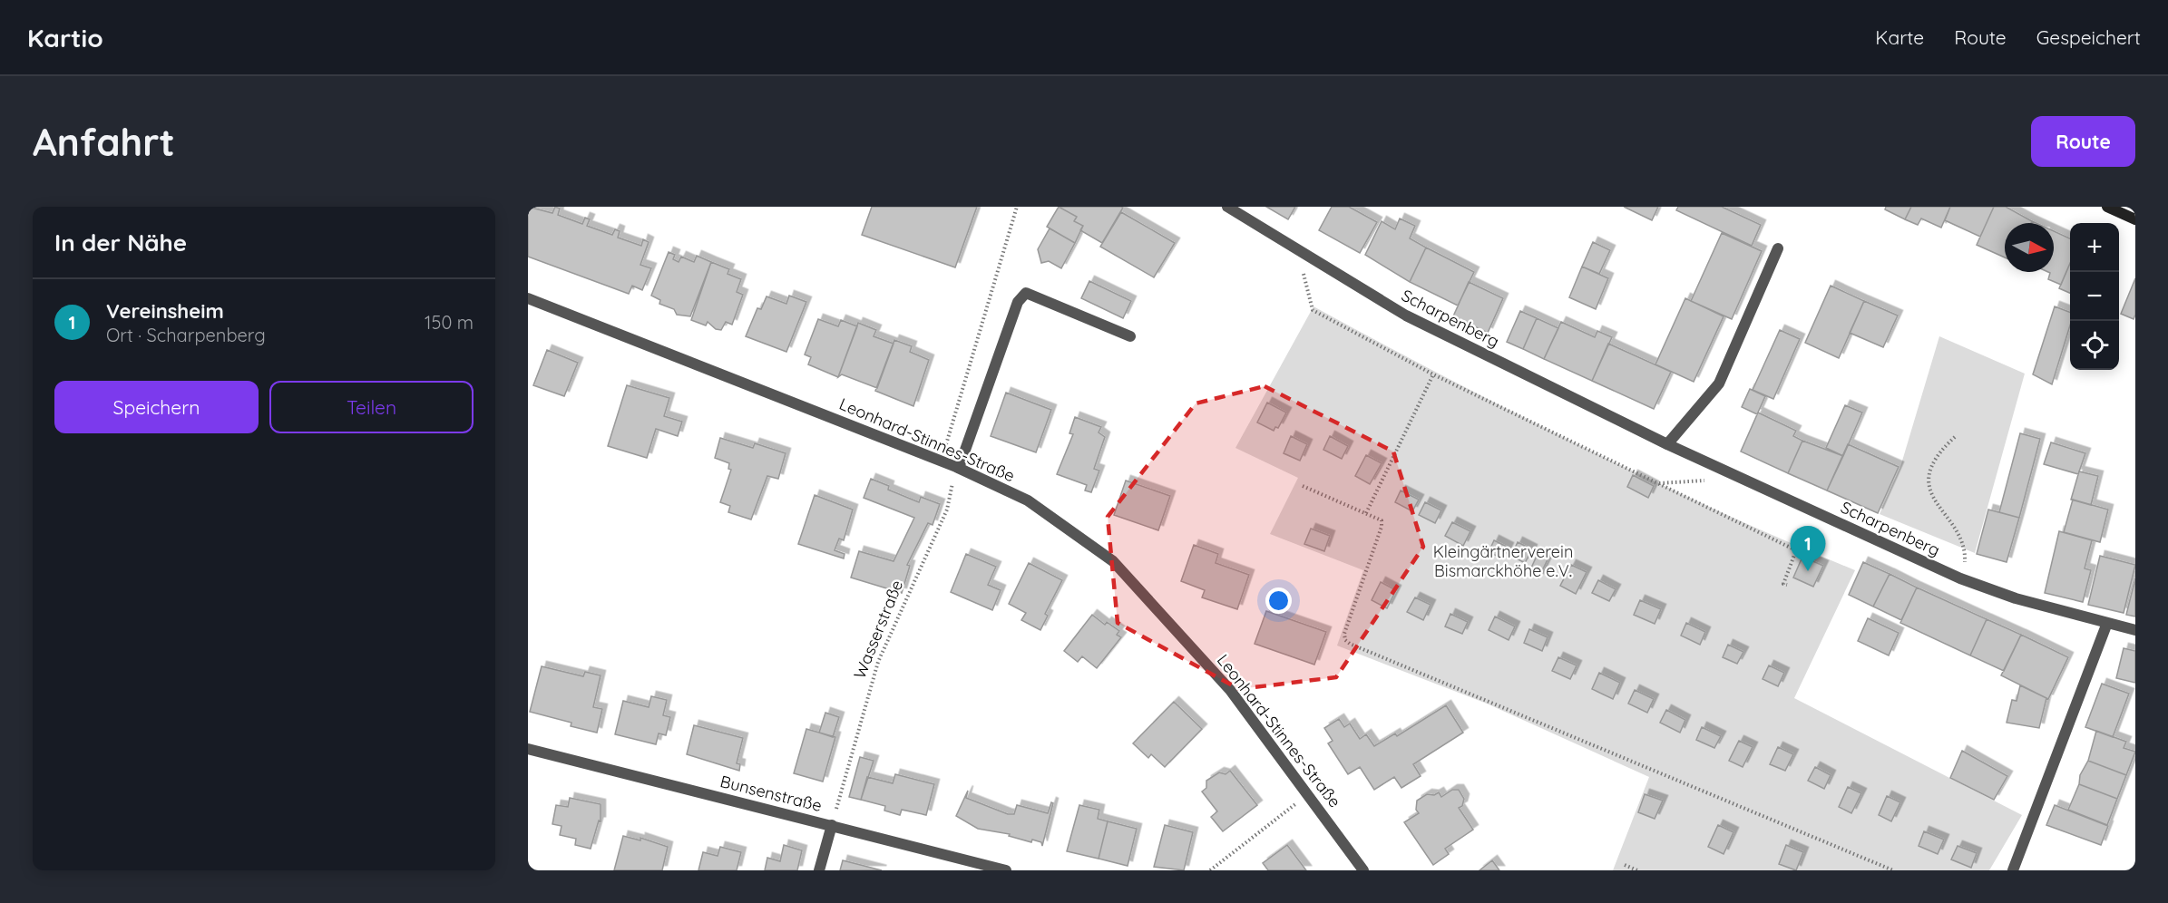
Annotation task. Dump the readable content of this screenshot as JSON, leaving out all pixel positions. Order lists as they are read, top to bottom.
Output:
{
  "streets": {
    "street": ["Scharpenberg", "Leonhard-Stinnes-Straße", "Bunsenstraße"],
    "path": ["Wasserstraße"]
  },
  "crossings": [
    ["Leonhard-Stinnes-Straße", "Wasserstraße"],
    ["Wasserstraße", "Bunsenstraße"]
  ],
  "parks": ["Kleingärtnerverein Bismarckhöhe e.V."],
  "north": "right",
  "page": {
    "header": "Kartio",
    "nav": ["Karte", "Route", "Gespeichert"],
    "buttons": [
      "Route",
      ["Speichern", "Teilen"]
    ],
    "title": "Anfahrt",
    "heading": "In der Nähe",
    "map_buttons": ["+", "−"],
    "list": [
      {
        "mark": "1",
        "name": "Vereinsheim",
        "note": "Ort · Scharpenberg",
        "value": "150 m"
      }
    ],
    "pins": "1"
  }
}
